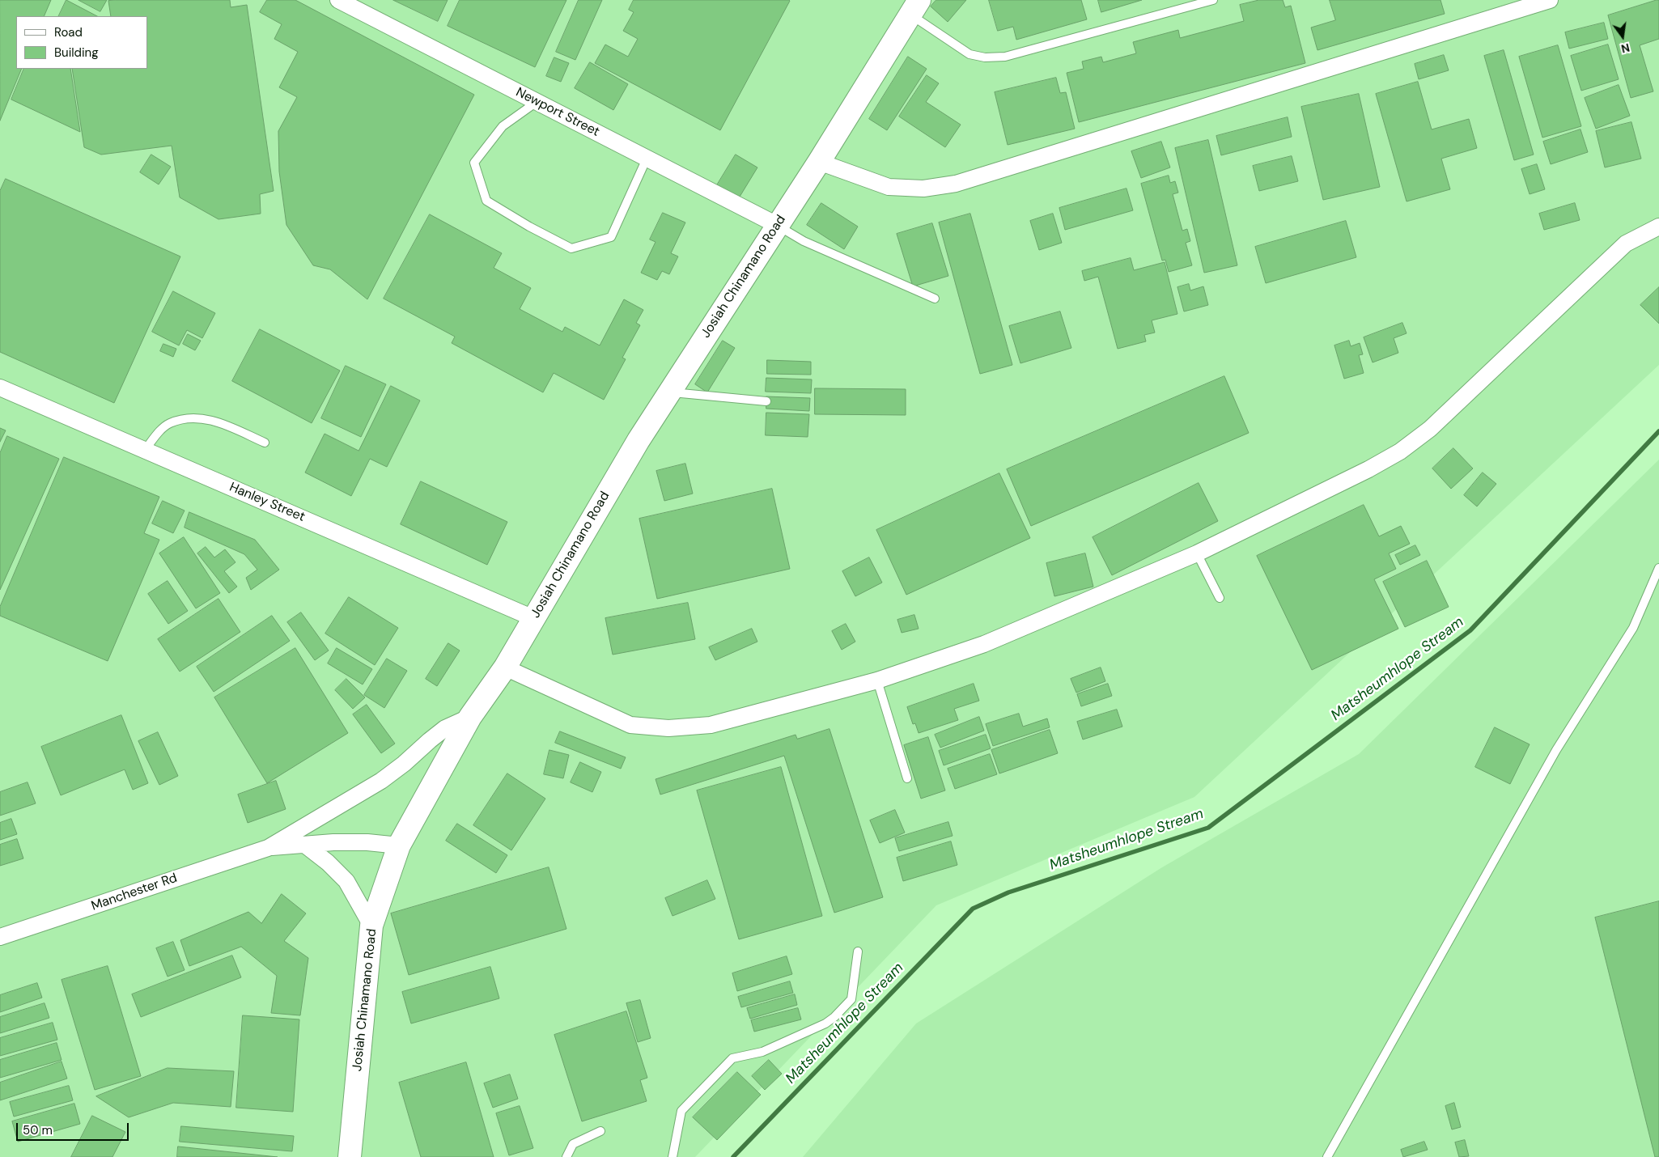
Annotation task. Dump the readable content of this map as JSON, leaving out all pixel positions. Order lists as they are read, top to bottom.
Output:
{
  "streets": {
    "street": [
      "Newport Street",
      "Josiah Chinamano Road",
      "Hanley Street",
      "Manchester Rd"
    ]
  },
  "crossings": [
    ["Newport Street", "Josiah Chinamano Road"],
    ["Josiah Chinamano Road", "Hanley Street"]
  ],
  "water": ["Matsheumhlope Stream"],
  "legend": ["Road", "Building"],
  "scale_bar": "50 m",
  "north": "bottom"
}
